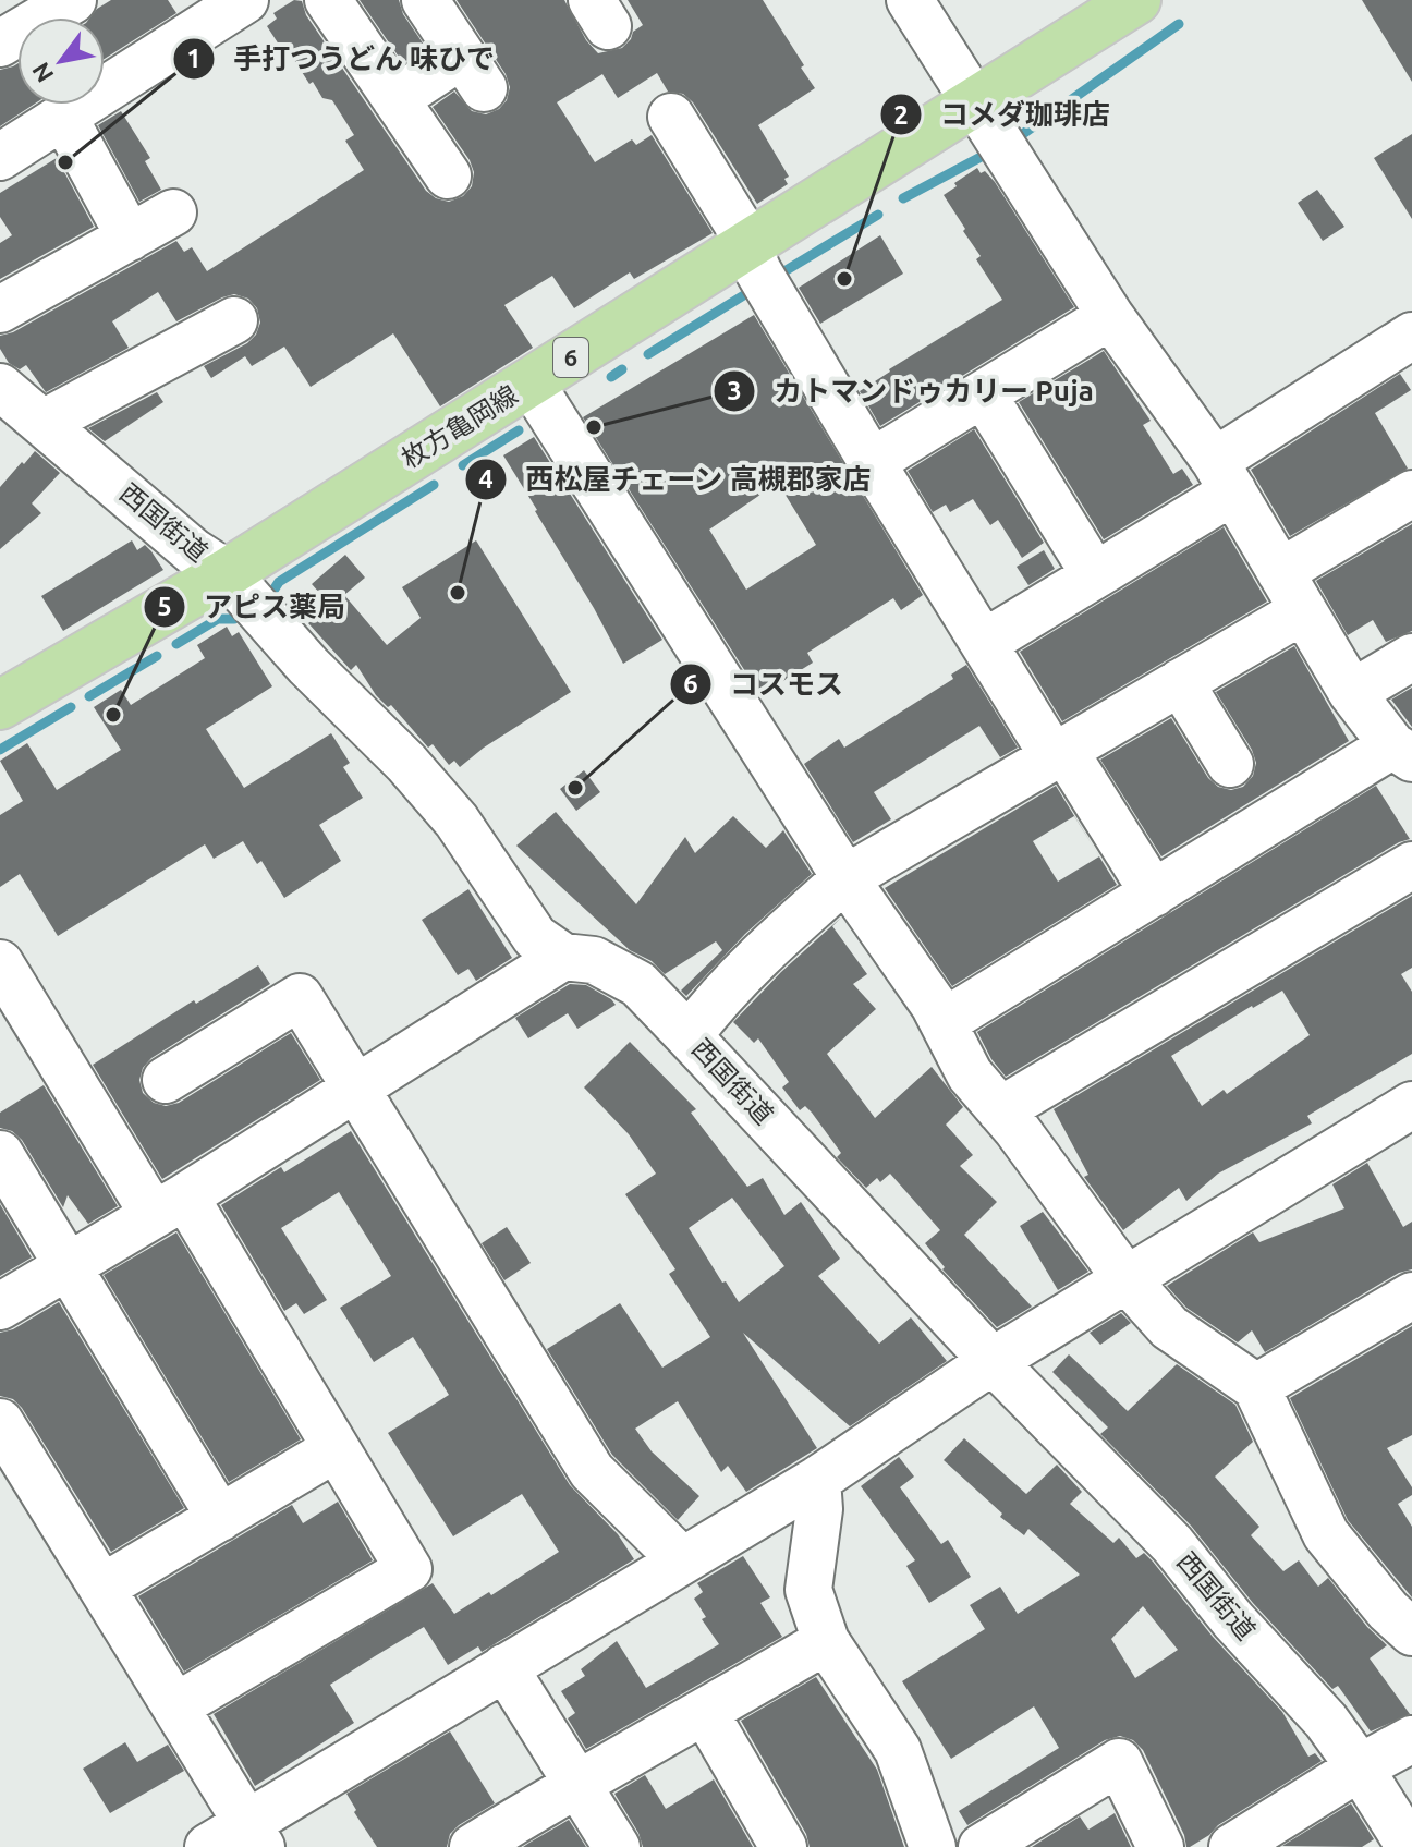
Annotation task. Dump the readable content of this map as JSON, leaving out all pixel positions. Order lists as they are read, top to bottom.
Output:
{
  "streets": {
    "main road": ["6", "枚方亀岡線"],
    "street": ["西国街道"]
  },
  "crossings": [
    ["枚方亀岡線", "西国街道"]
  ],
  "places": [
    "手打つうどん 味ひで",
    "コメダ珈琲店",
    "カトマンドゥカリー Puja",
    "西松屋チェーン 高槻郡家店",
    "アピス薬局",
    "コスモス"
  ],
  "north": "bottom left"
}
